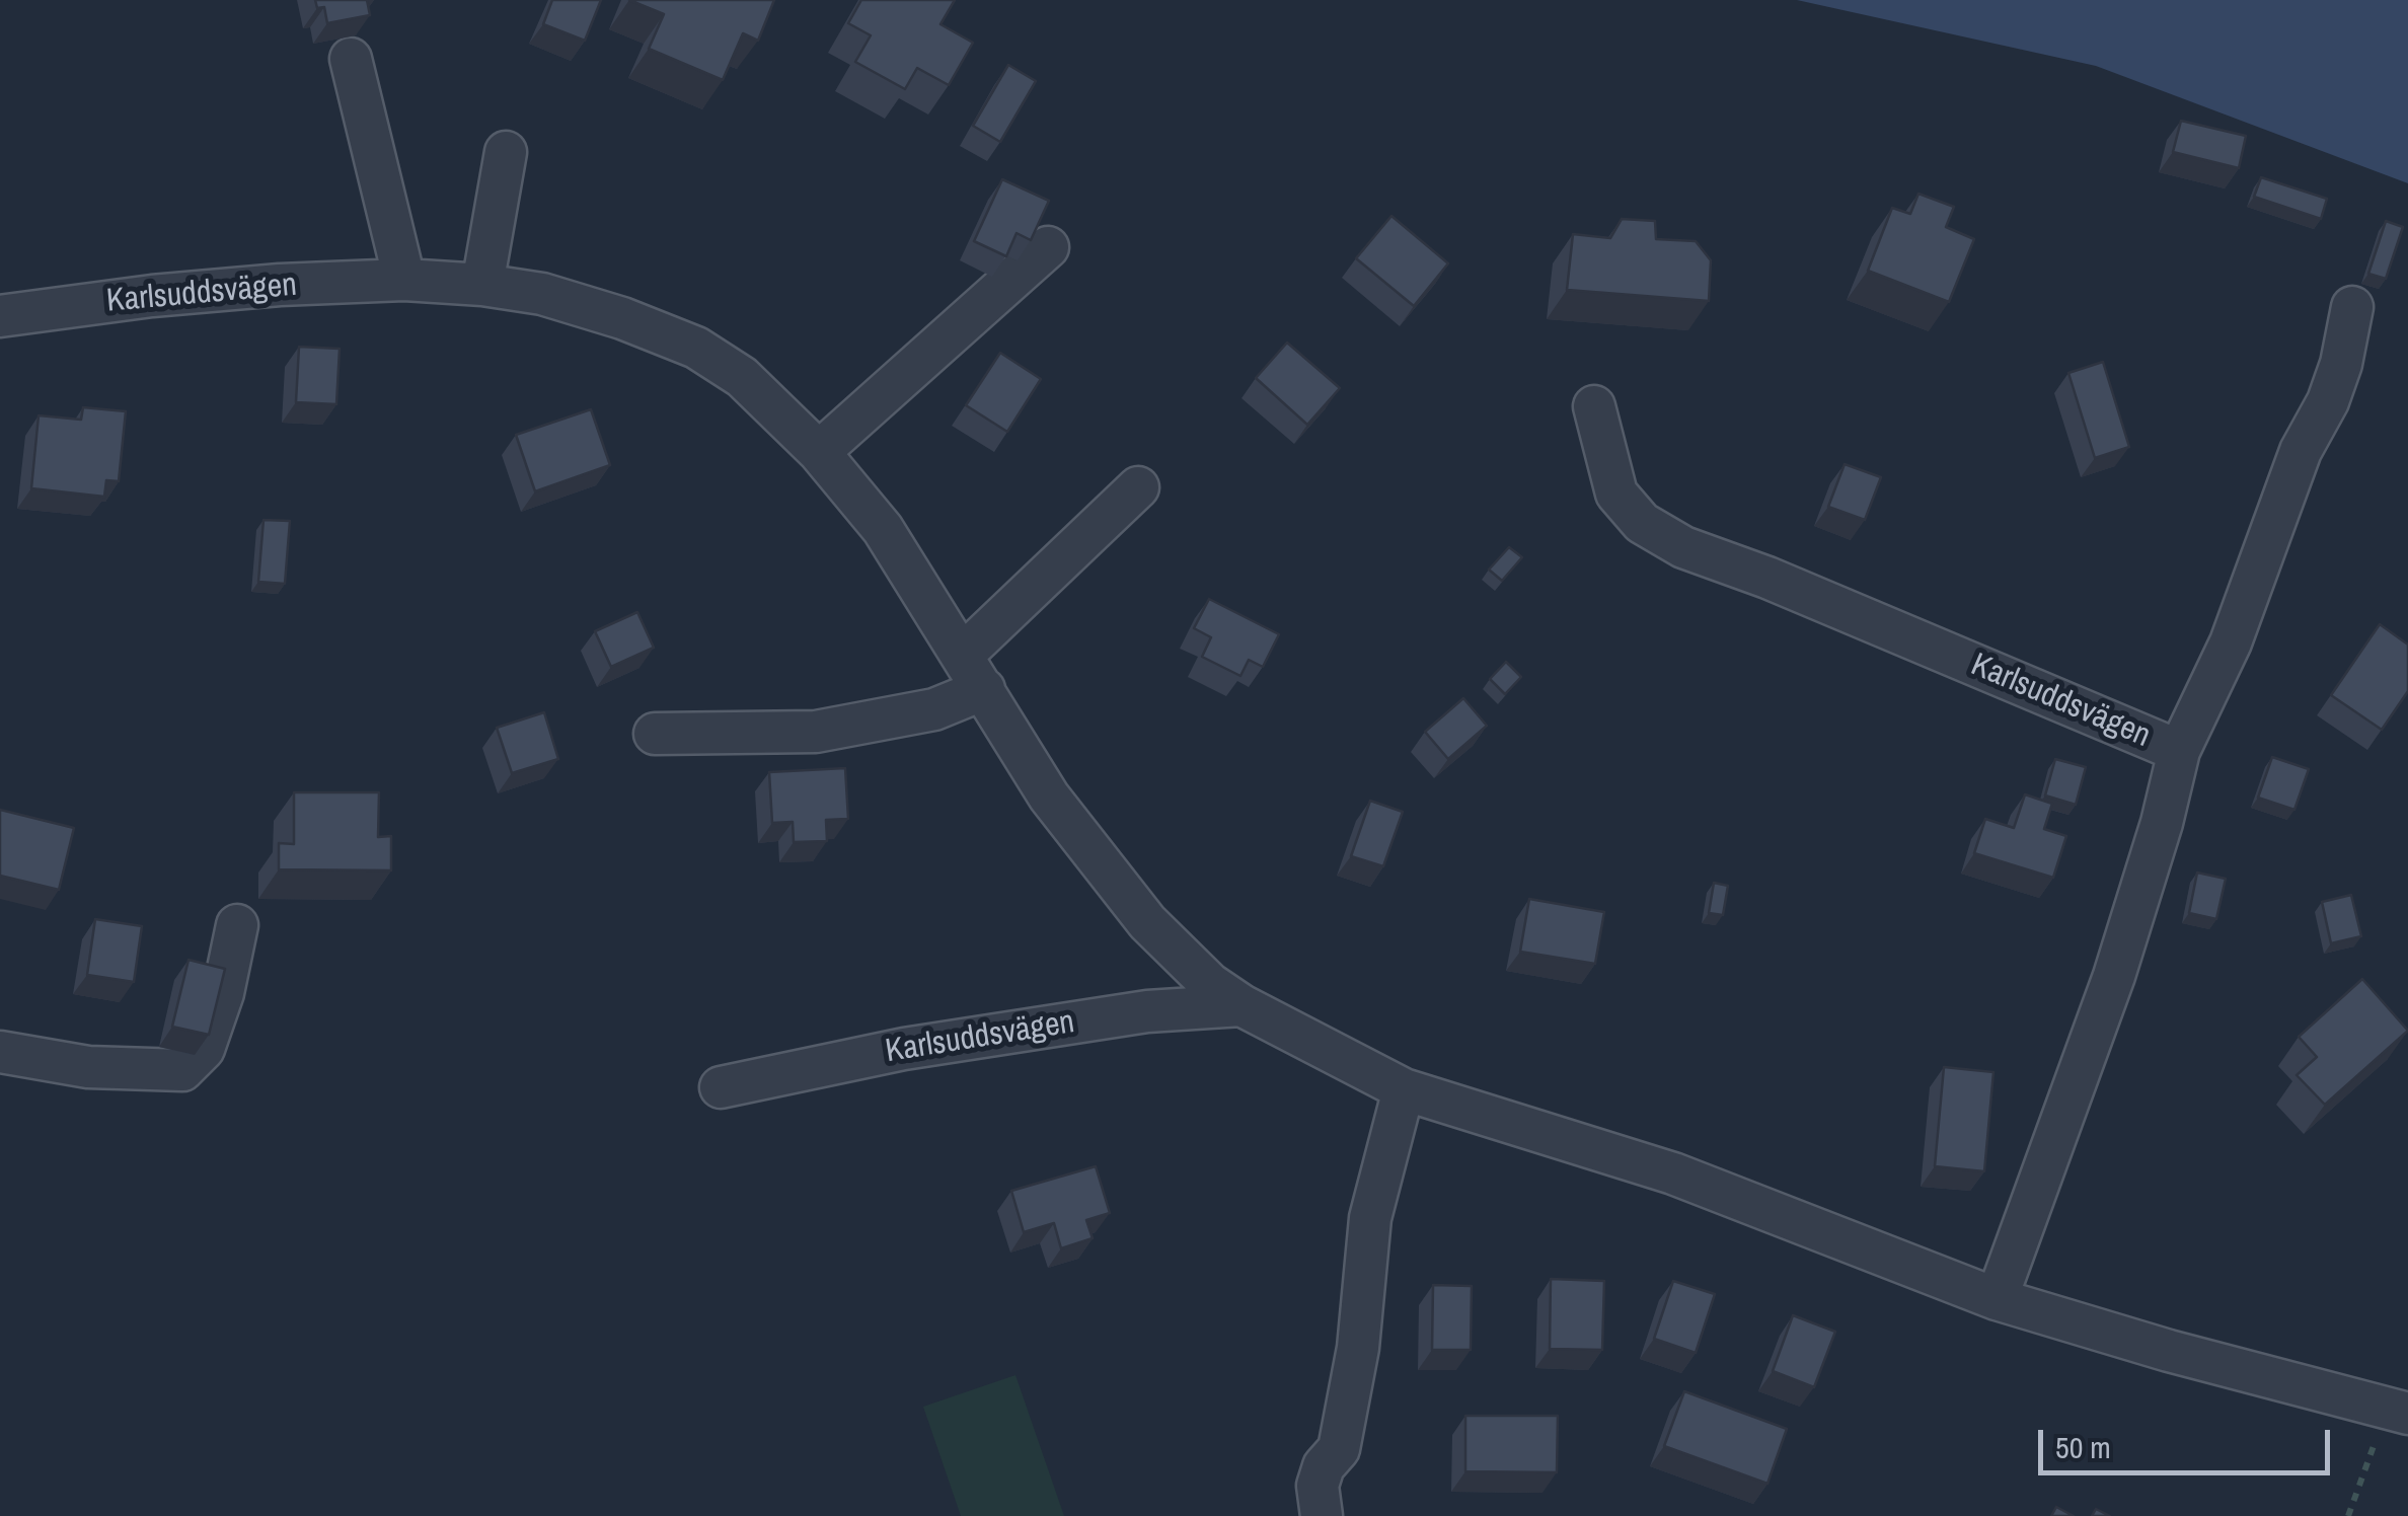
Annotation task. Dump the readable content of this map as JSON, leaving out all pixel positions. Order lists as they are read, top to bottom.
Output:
{
  "streets": {
    "street": ["Karlsuddsvägen"]
  },
  "scale_bar": "50 m"
}
